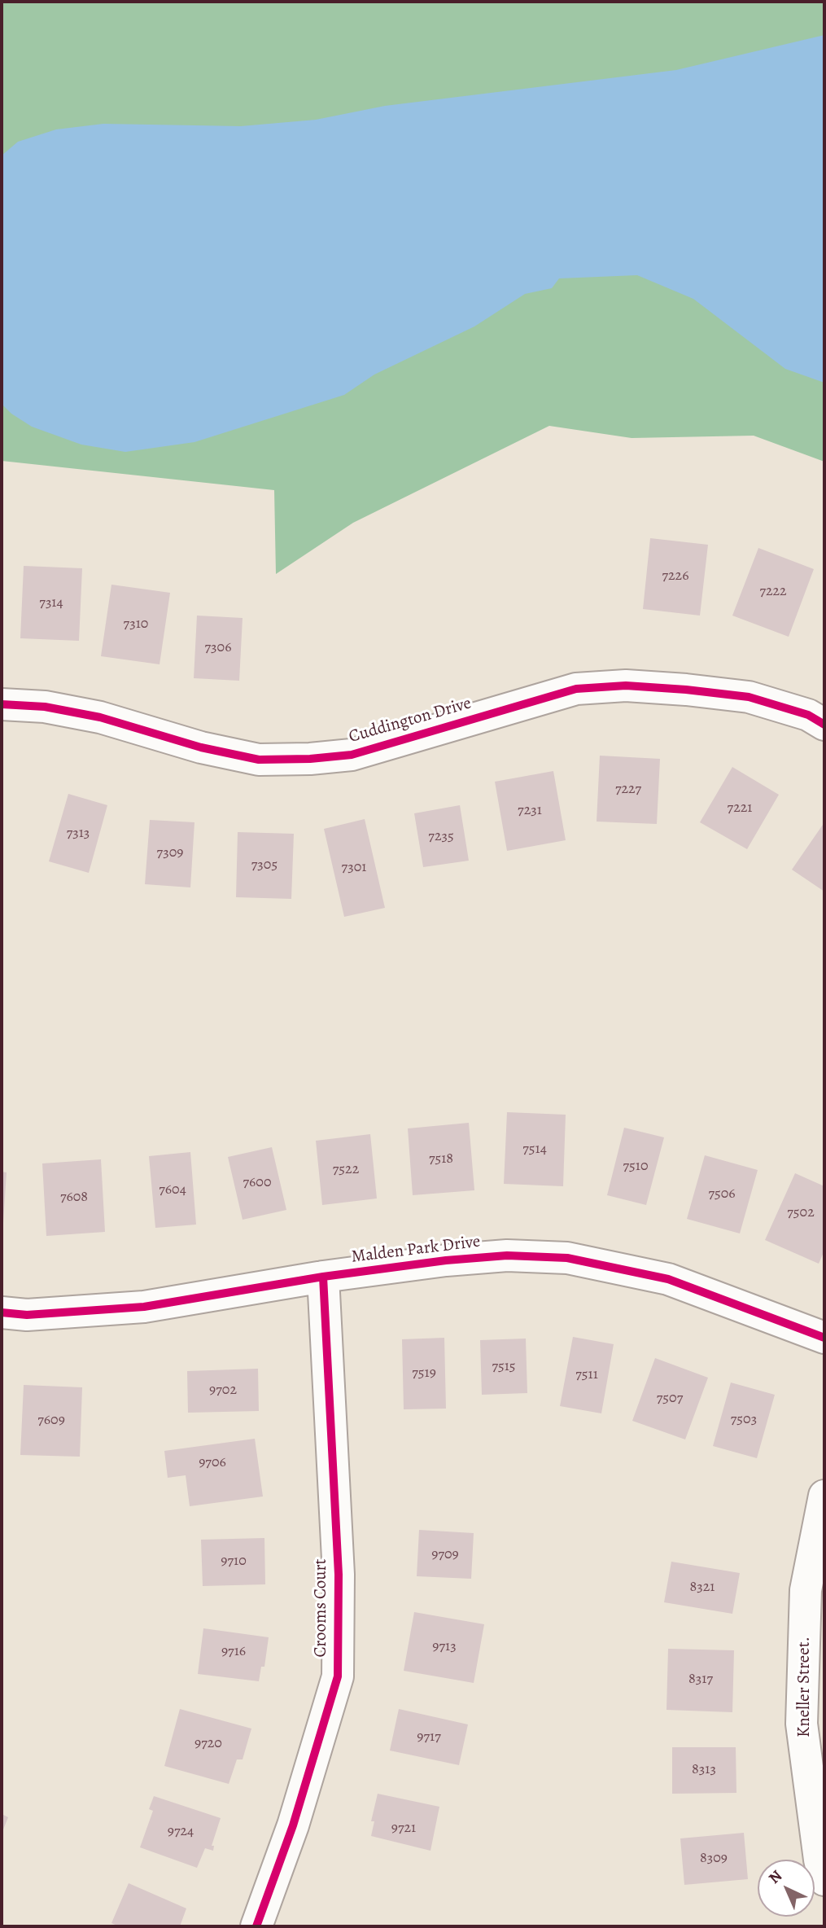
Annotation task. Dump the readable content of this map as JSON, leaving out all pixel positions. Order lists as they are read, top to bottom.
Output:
{
  "streets": {
    "street": [
      "Cuddington Drive",
      "Malden Park Drive",
      "Crooms Court",
      "Kneller Street."
    ]
  },
  "crossings": [
    ["Malden Park Drive", "Crooms Court"]
  ],
  "house_numbers": [
    "7226",
    "7222",
    "7314",
    "7310",
    "7306",
    "7227",
    "7221",
    "7231",
    "7313",
    "7235",
    "7309",
    "7305",
    "7301",
    "7514",
    "7518",
    "7510",
    "7522",
    "7600",
    "7604",
    "7506",
    "7608",
    "7502",
    "7515",
    "7519",
    "7511",
    "9702",
    "7507",
    "7503",
    "7609",
    "9706",
    "9709",
    "9710",
    "8321",
    "9713",
    "9716",
    "8317",
    "9717",
    "9720",
    "8313",
    "9721",
    "9724",
    "8309"
  ],
  "north": "top left"
}
